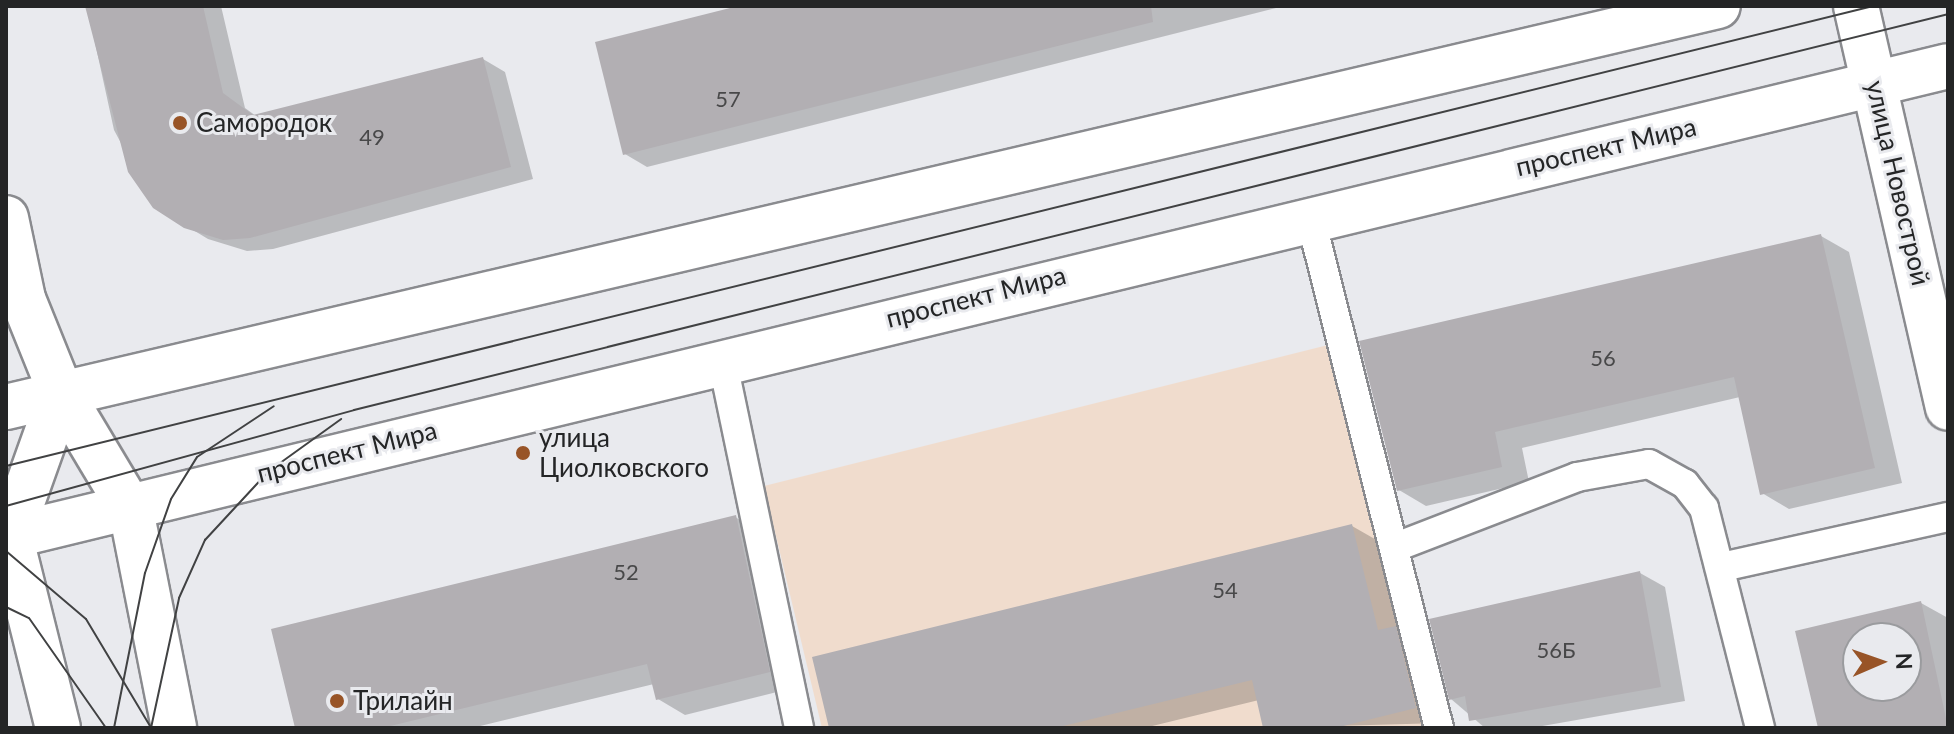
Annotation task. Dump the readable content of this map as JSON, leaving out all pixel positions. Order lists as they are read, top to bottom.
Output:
{
  "streets": {
    "main road": ["проспект Мира", "улица Новострой"]
  },
  "crossings": [
    ["проспект Мира", "улица Новострой"]
  ],
  "places": ["Самородок", "улица Циолковского", "Трилайн"],
  "house_numbers": [
    "57",
    "49",
    "56",
    "52",
    "54",
    "56Б"
  ],
  "north": "right"
}
